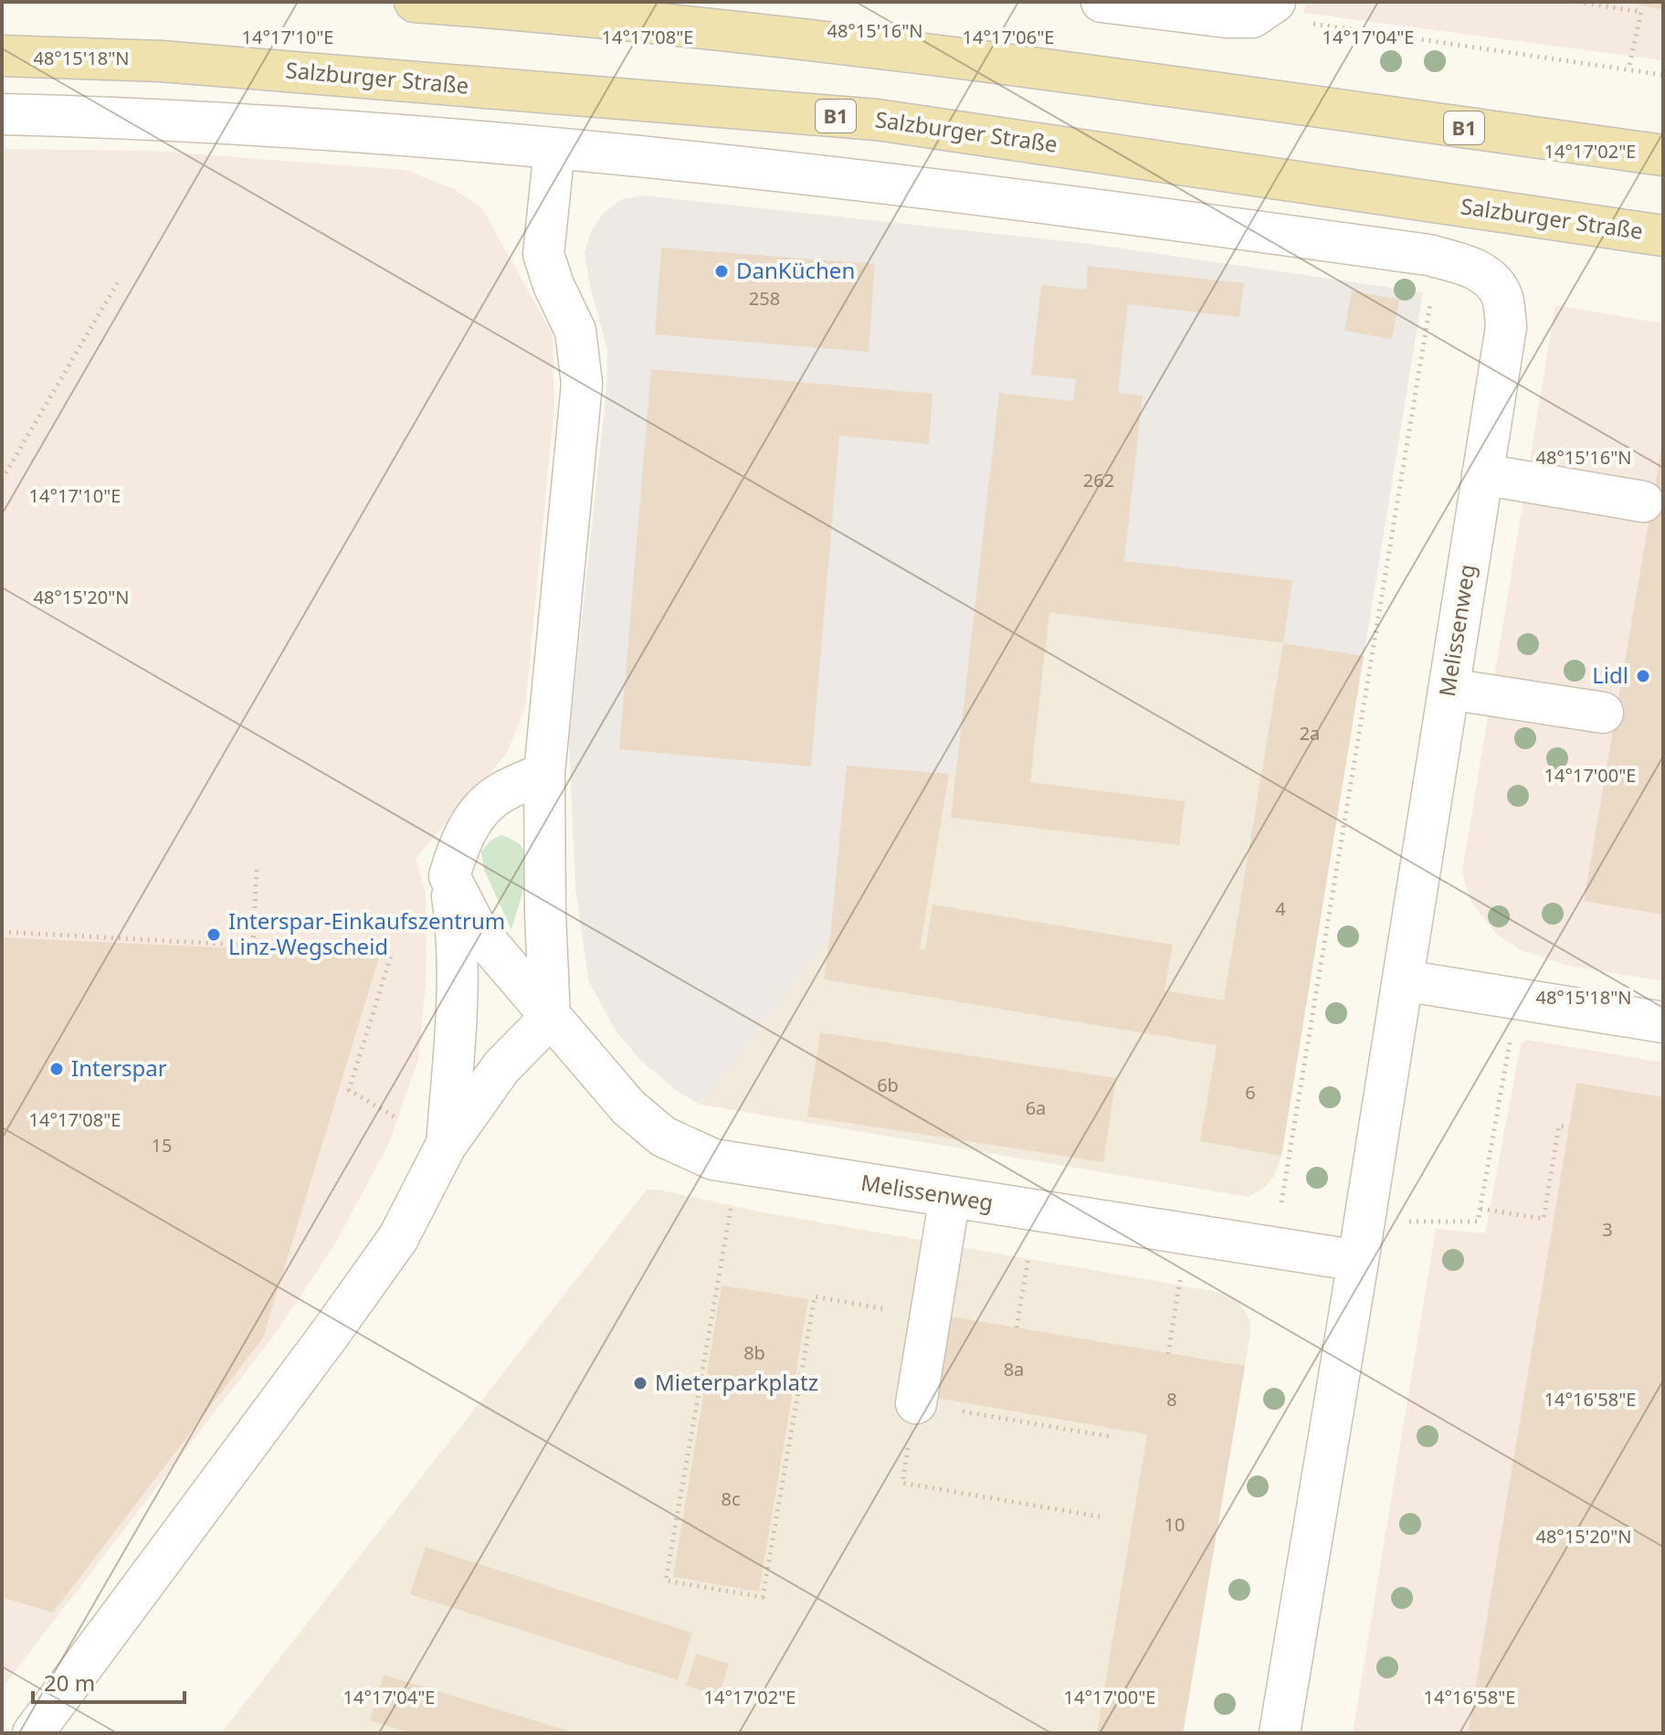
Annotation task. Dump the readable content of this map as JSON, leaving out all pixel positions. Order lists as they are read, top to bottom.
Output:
{
  "streets": {
    "main road": ["Salzburger Straße", "B1"],
    "street": ["Melissenweg"]
  },
  "places": [
    "DanKüchen",
    "Lidl",
    "Interspar-Einkaufszentrum Linz-Wegscheid",
    "Interspar",
    "Mieterparkplatz"
  ],
  "house_numbers": [
    "258",
    "262",
    "2a",
    "4",
    "6b",
    "6",
    "6a",
    "15",
    "3",
    "8b",
    "8a",
    "8",
    "8c",
    "10"
  ],
  "scale_bar": "20 m",
  "coordinates": [
    "48°15'16\"N",
    "14°17'10\"E",
    "14°17'08\"E",
    "14°17'06\"E",
    "14°17'04\"E",
    "48°15'18\"N",
    "14°17'02\"E",
    "48°15'20\"N",
    "14°17'00\"E",
    "14°16'58\"E"
  ]
}
